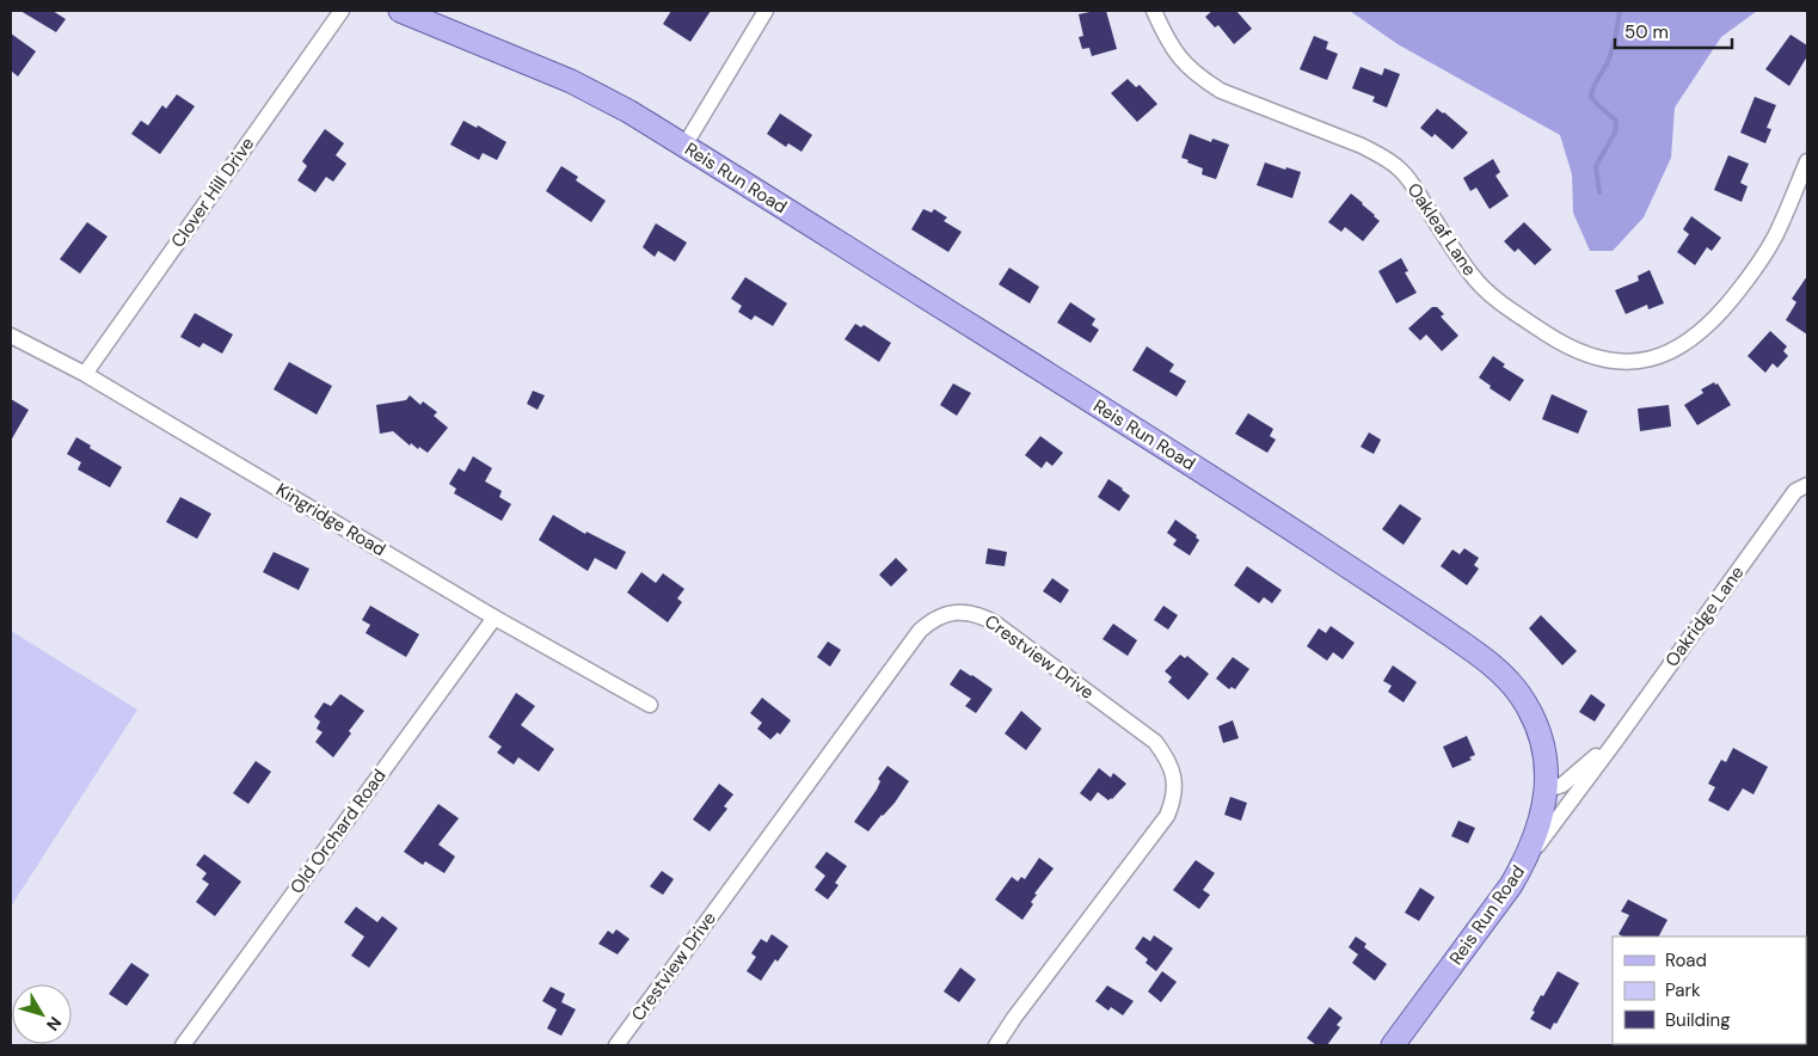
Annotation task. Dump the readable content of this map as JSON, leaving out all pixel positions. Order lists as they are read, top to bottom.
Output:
{
  "streets": {
    "main road": ["Reis Run Road"],
    "street": [
      "Clover Hill Drive",
      "Oakleaf Lane",
      "Kingridge Road",
      "Oakridge Lane",
      "Crestview Drive",
      "Old Orchard Road"
    ]
  },
  "crossings": [
    ["Reis Run Road", "Oakridge Lane"],
    ["Clover Hill Drive", "Kingridge Road"],
    ["Kingridge Road", "Old Orchard Road"]
  ],
  "legend": ["Road", "Park", "Building"],
  "scale_bar": "50 m",
  "north": "bottom right"
}
